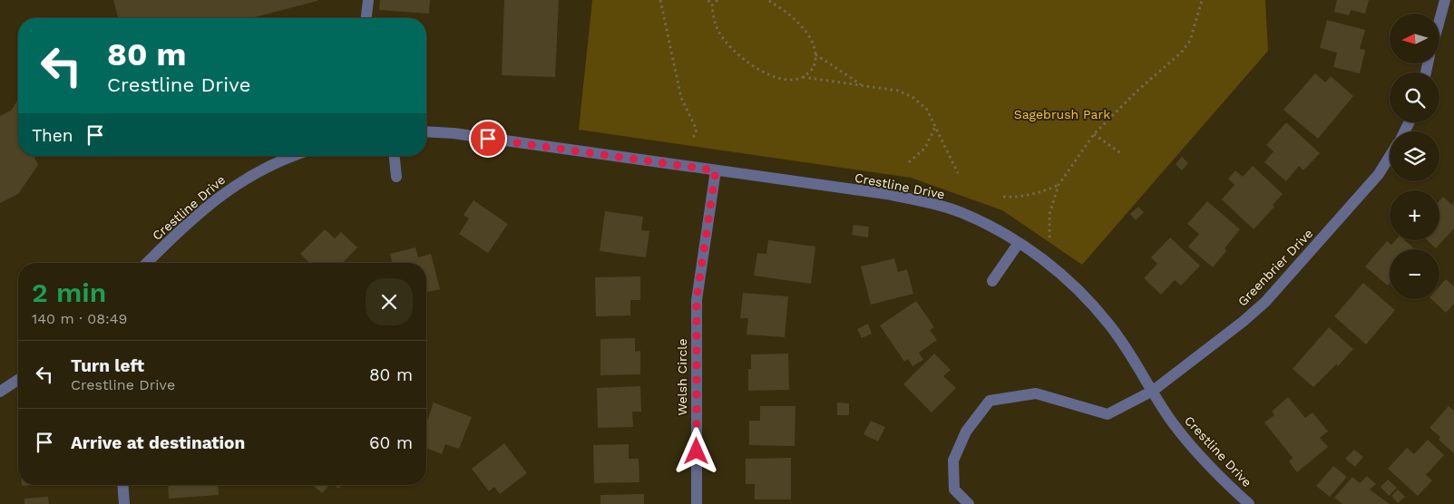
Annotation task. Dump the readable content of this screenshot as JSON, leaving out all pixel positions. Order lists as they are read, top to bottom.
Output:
{
  "streets": {
    "street": ["Crestline Drive", "Greenbrier Drive", "Welsh Circle"]
  },
  "crossings": [
    ["Crestline Drive", "Greenbrier Drive"],
    ["Crestline Drive", "Welsh Circle"]
  ],
  "parks": ["Sagebrush Park"],
  "north": "left",
  "page": {
    "map_buttons": ["+", "−"],
    "turn": ["80 m", "Crestline Drive"],
    "then": "Then",
    "heading": ["2 min", "140 m · 08:49"],
    "list": [
      {
        "name": "Turn left",
        "note": "Crestline Drive",
        "value": "80 m"
      },
      {
        "name": "Arrive at destination",
        "value": "60 m"
      }
    ]
  }
}
